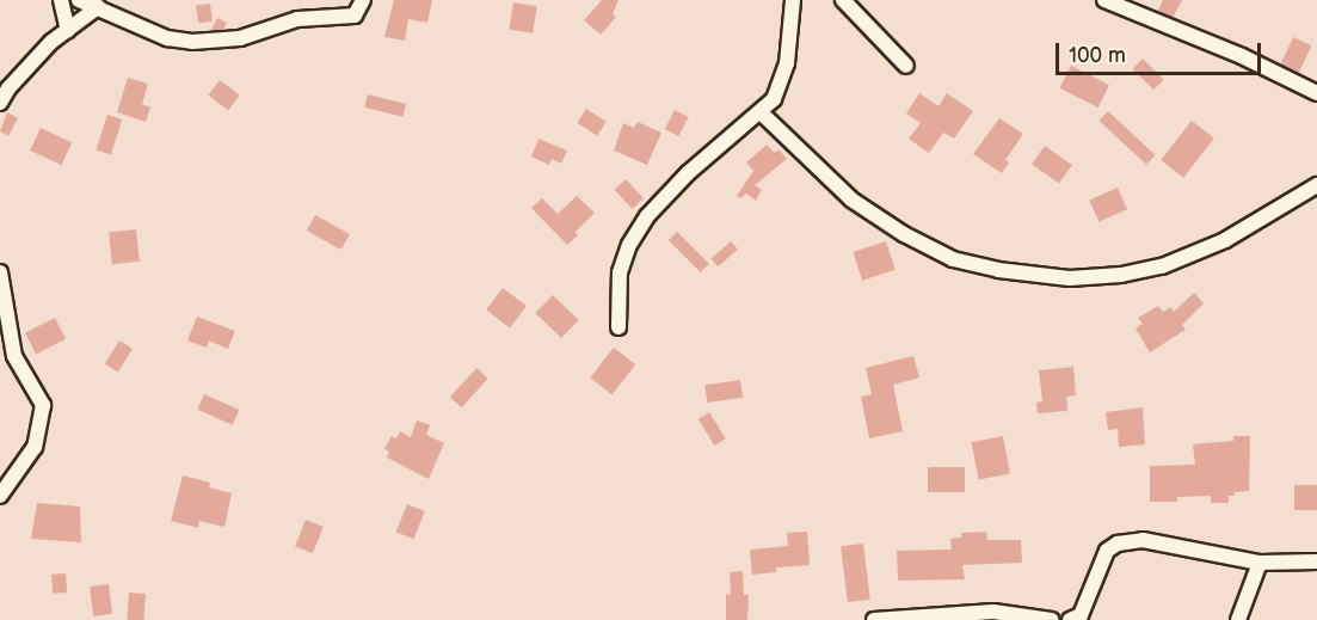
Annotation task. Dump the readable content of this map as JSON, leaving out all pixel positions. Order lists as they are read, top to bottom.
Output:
{
  "scale_bar": "100 m"
}
